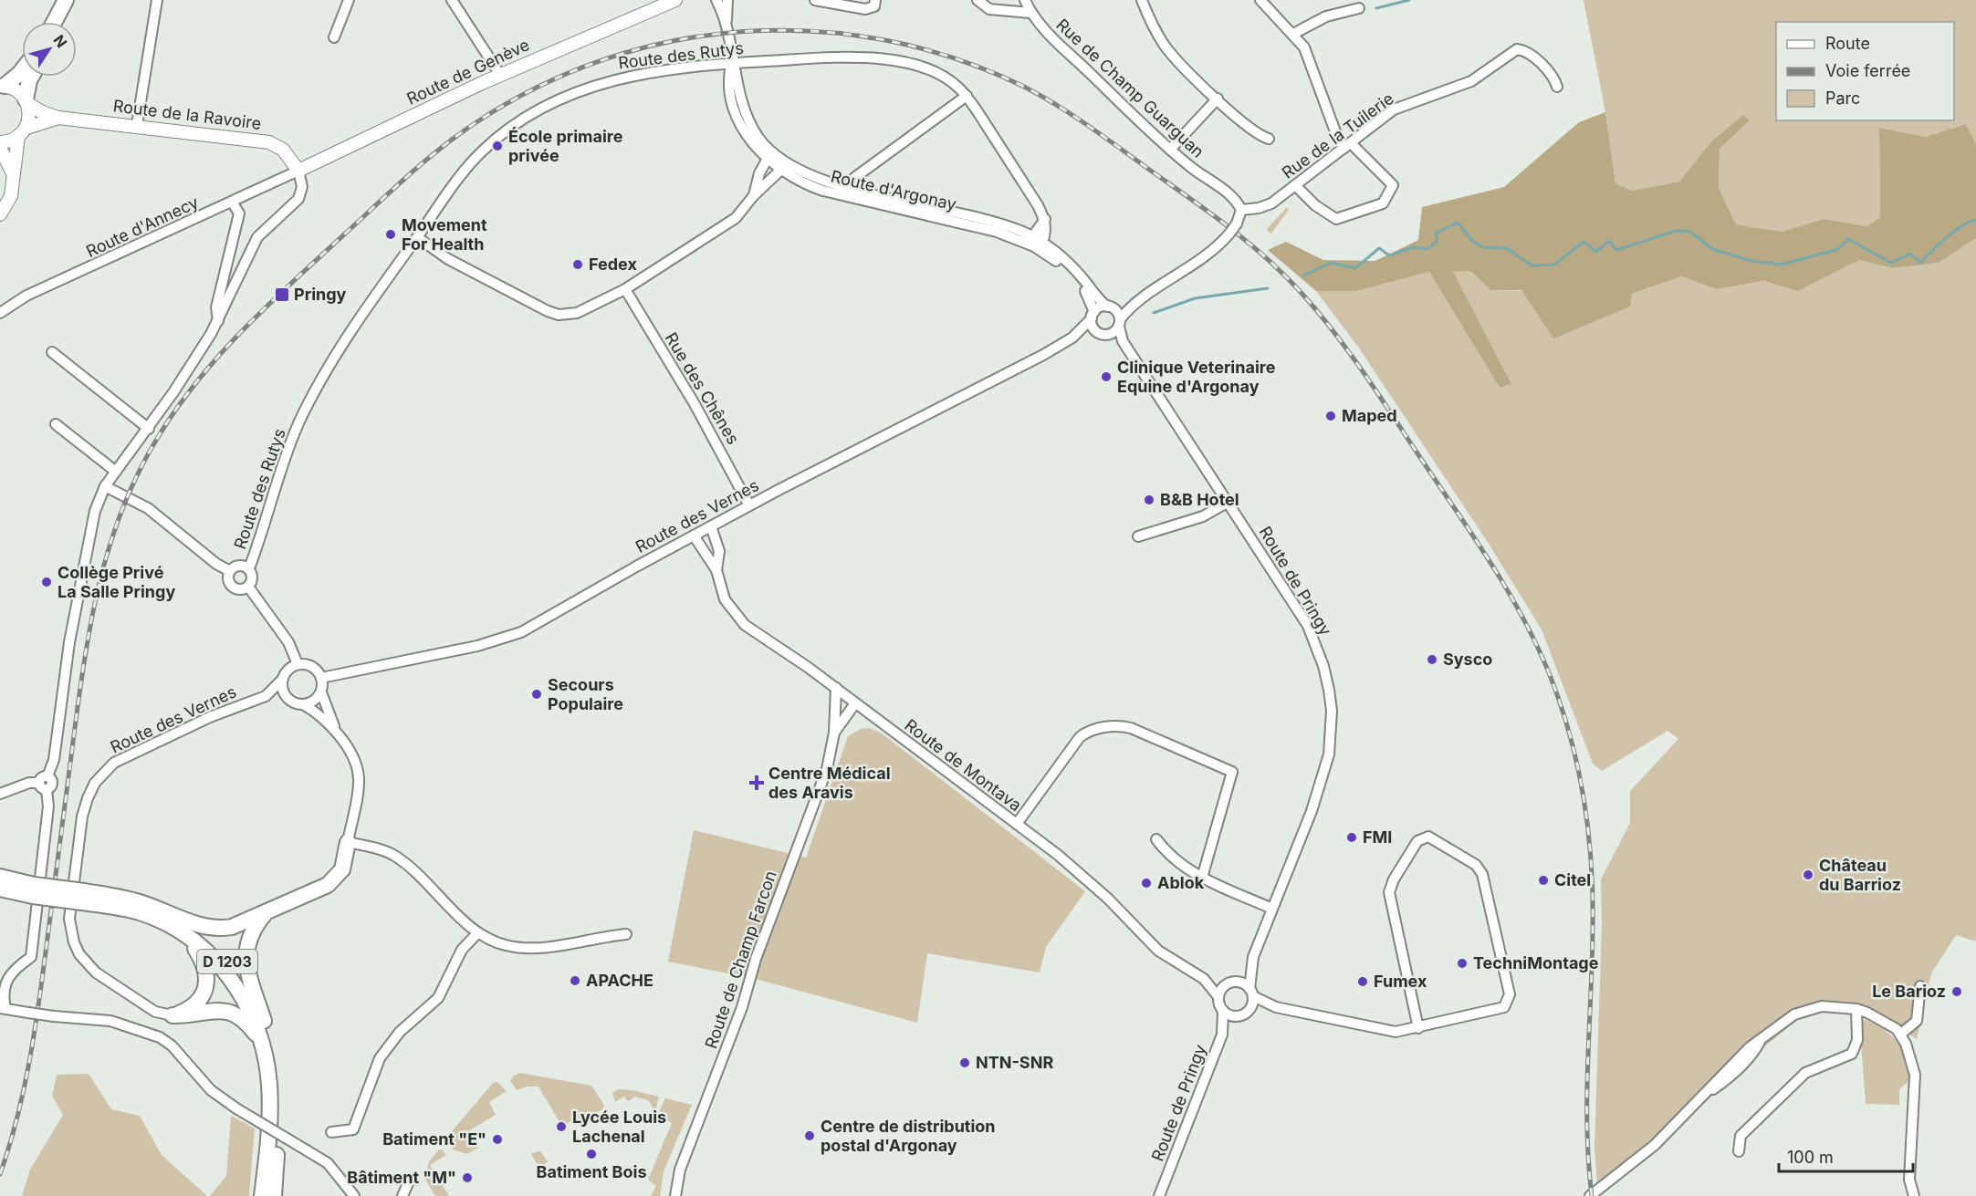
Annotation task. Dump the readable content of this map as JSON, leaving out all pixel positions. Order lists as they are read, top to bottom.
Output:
{
  "streets": {
    "highway": ["D 1203"],
    "main road": ["Route de Genève", "Route de la Ravoire"],
    "street": [
      "Route des Rutys",
      "Rue de Champ Guarguan",
      "Rue de la Tuilerie",
      "Route d'Argonay",
      "Route d'Annecy",
      "Rue des Chênes",
      "Route des Vernes",
      "Route de Pringy",
      "Route de Montava",
      "Route de Champ Farcon"
    ]
  },
  "crossings": [
    ["Route des Rutys", "Route d'Argonay"],
    ["Route de Genève", "Route de la Ravoire"],
    ["Route de Genève", "Route d'Annecy"],
    ["Rue de Champ Guarguan", "Rue de la Tuilerie"],
    ["Route de la Ravoire", "Route d'Annecy"],
    ["Route d'Argonay", "Route des Vernes"],
    ["Route d'Argonay", "Route de Pringy"],
    ["Rue des Chênes", "Route des Vernes"],
    ["Route des Vernes", "Route de Montava"],
    ["Route de Pringy", "Route de Montava"],
    ["Route de Montava", "Route de Champ Farcon"]
  ],
  "places": {
    "other": [
      "École primaire privée",
      "Movement For Health",
      "Fedex",
      "Clinique Veterinaire Equine d'Argonay",
      "Maped",
      "B&B Hotel",
      "Collège Privé La Salle Pringy",
      "Sysco",
      "Secours Populaire",
      "FMI",
      "Château du Barrioz",
      "Citel",
      "Ablok",
      "TechniMontage",
      "APACHE",
      "Fumex",
      "Le Barioz",
      "NTN-SNR",
      "Lycée Louis Lachenal",
      "Centre de distribution postal d'Argonay",
      "Batiment \"E\"",
      "Batiment Bois",
      "Bâtiment \"M\""
    ],
    "transit": ["Pringy"],
    "health": ["Centre Médical des Aravis"]
  },
  "legend": ["Route", "Voie ferrée", "Parc"],
  "scale_bar": "100 m",
  "north": "top right"
}
